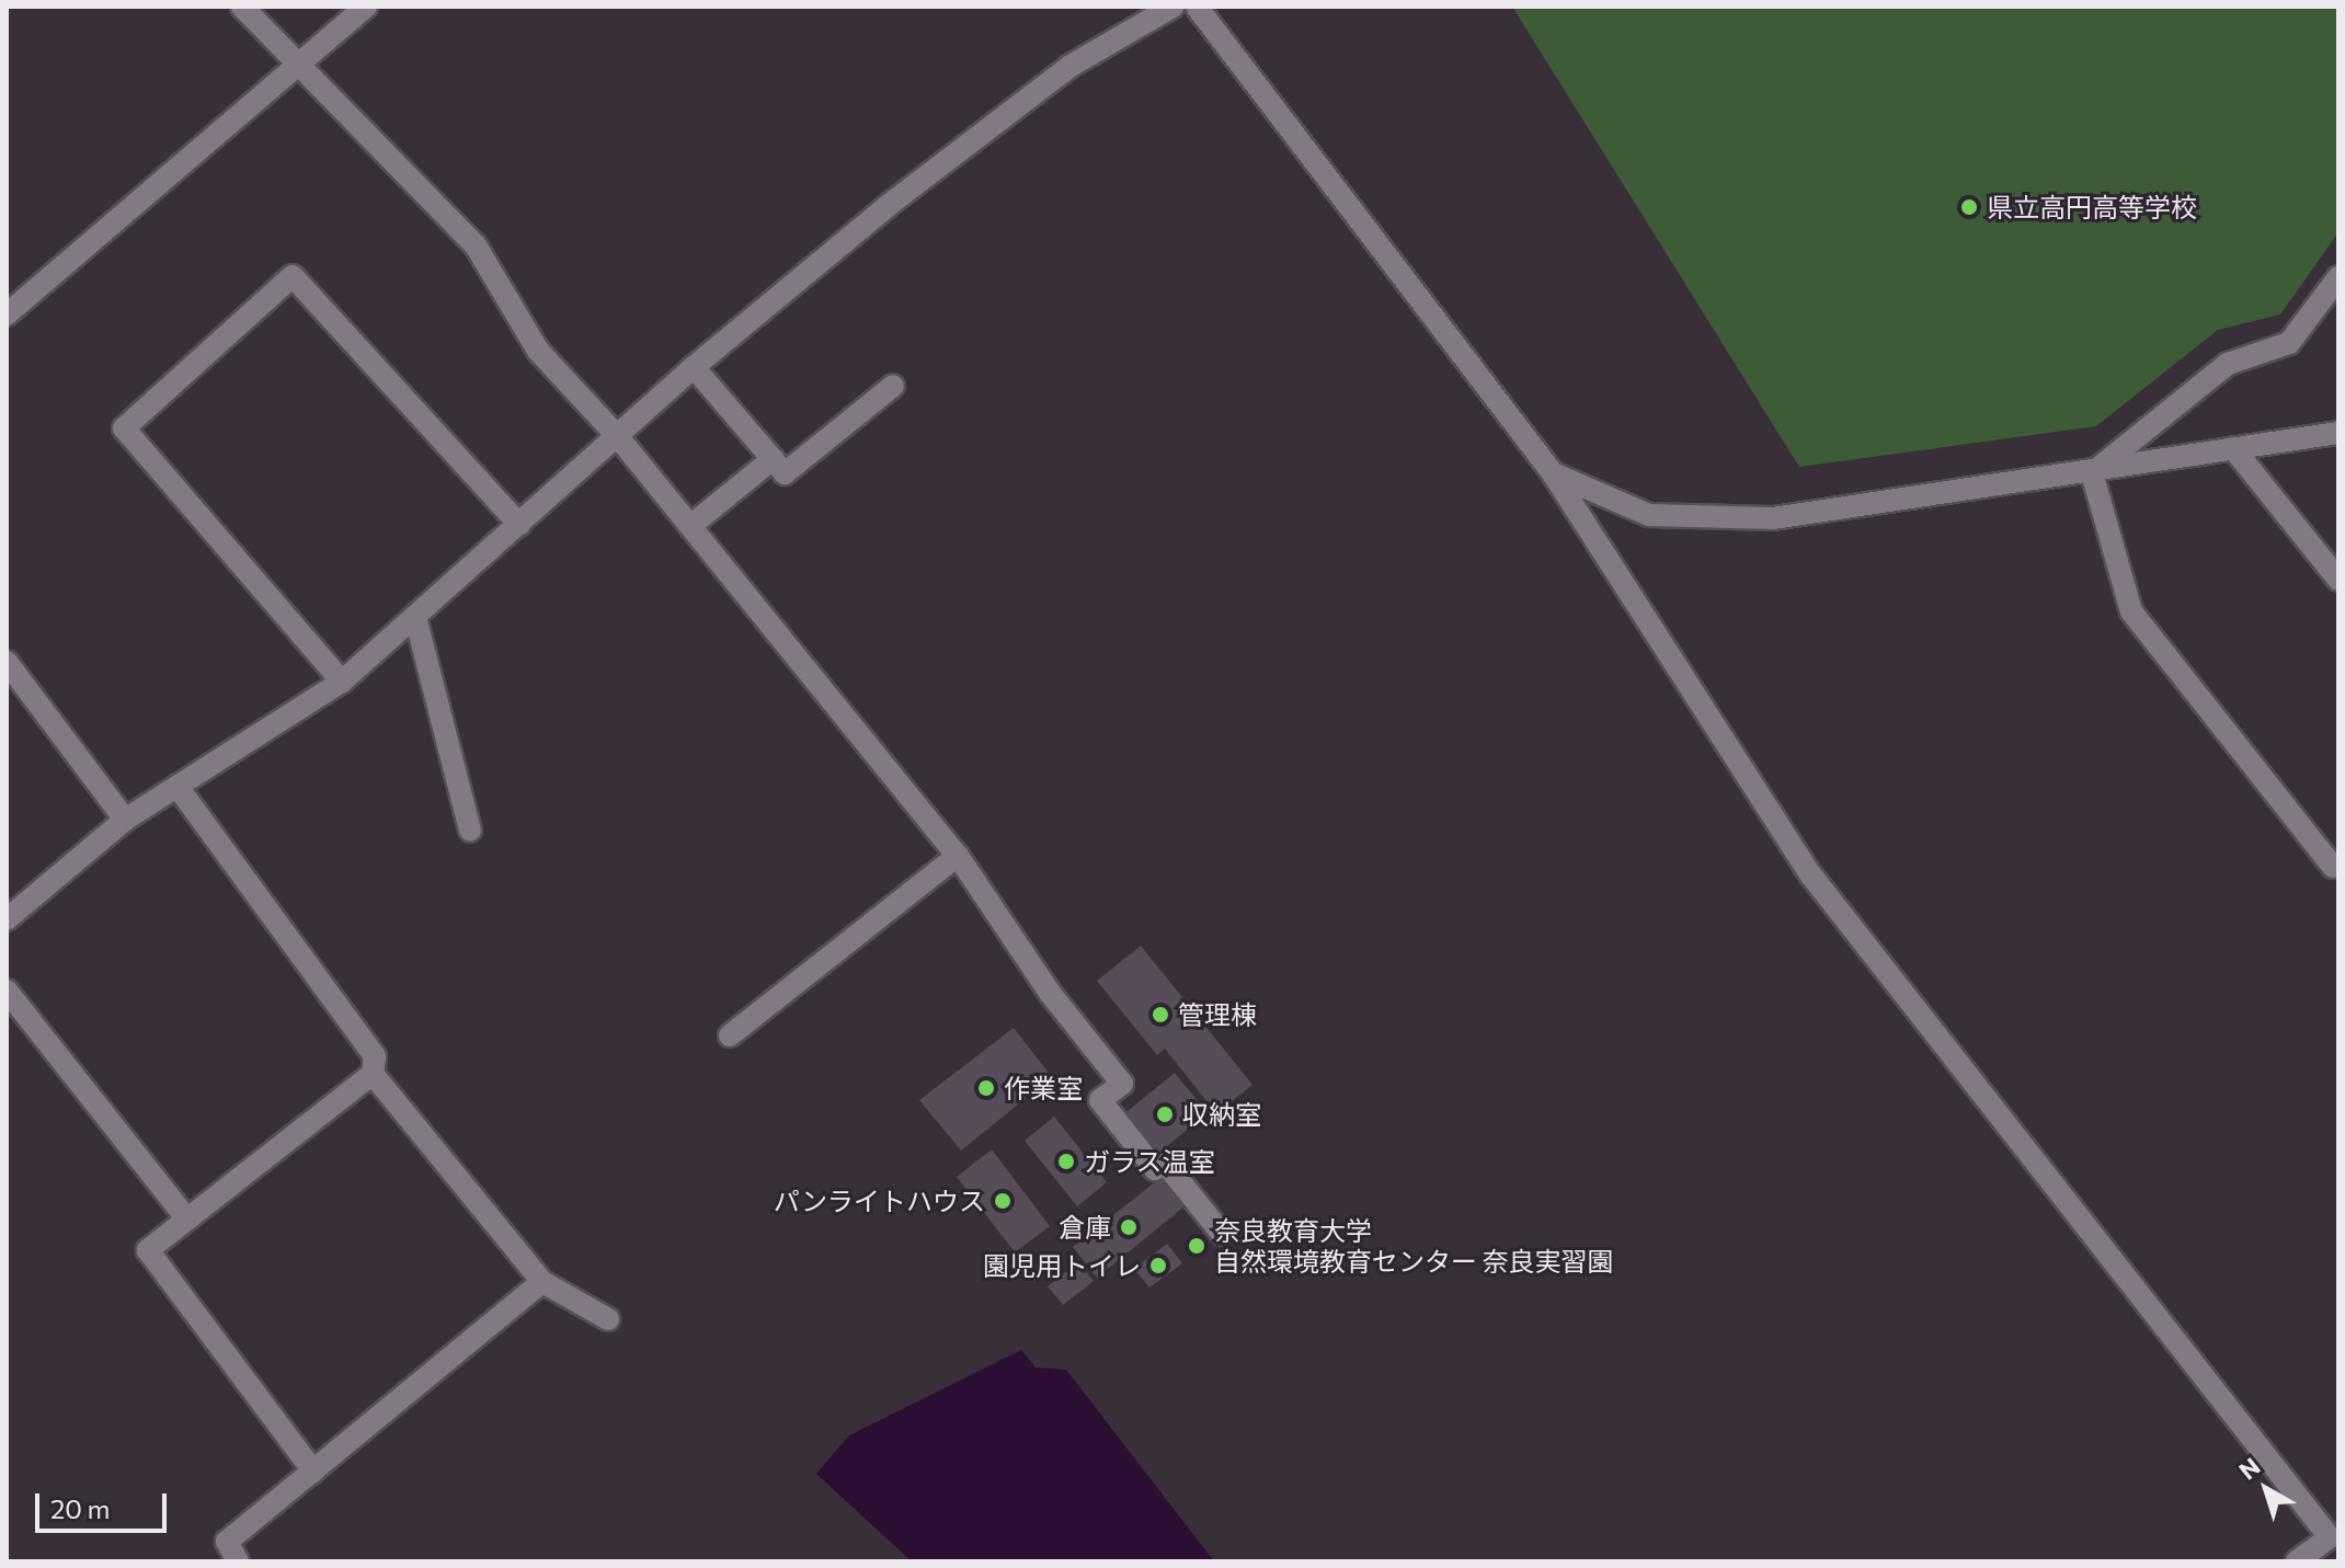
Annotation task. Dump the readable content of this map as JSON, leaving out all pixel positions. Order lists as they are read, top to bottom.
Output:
{
  "places": [
    "県立高円高等学校",
    "管理棟",
    "作業室",
    "収納室",
    "ガラス温室",
    "パンライトハウス",
    "倉庫",
    "奈良教育大学 自然環境教育センター 奈良実習園",
    "園児用トイレ"
  ],
  "scale_bar": "20 m",
  "north": "top left"
}
